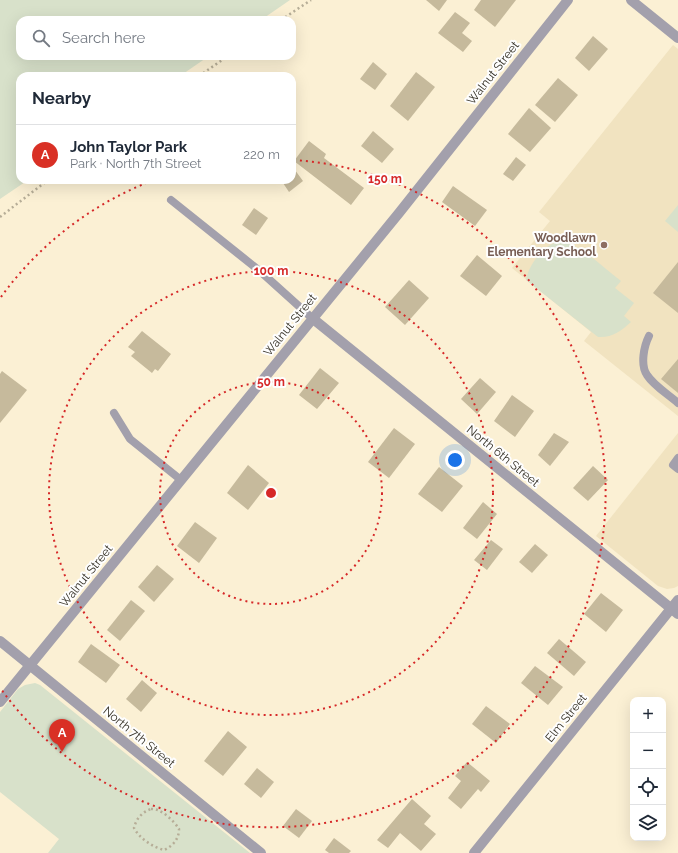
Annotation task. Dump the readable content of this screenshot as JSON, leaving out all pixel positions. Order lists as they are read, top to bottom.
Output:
{
  "streets": {
    "street": [
      "Walnut Street",
      "North 6th Street",
      "Elm Street",
      "North 7th Street"
    ]
  },
  "crossings": [
    ["Walnut Street", "North 6th Street"],
    ["Walnut Street", "North 7th Street"],
    ["North 6th Street", "Elm Street"]
  ],
  "places": ["Woodlawn Elementary School"],
  "page": {
    "search": "Search here",
    "heading": "Nearby",
    "list": [
      {
        "mark": "A",
        "name": "John Taylor Park",
        "note": "Park · North 7th Street",
        "value": "220 m"
      }
    ],
    "map_buttons": ["+", "−"],
    "pins": "A"
  },
  "rings": ["150 m", "100 m", "50 m"]
}
